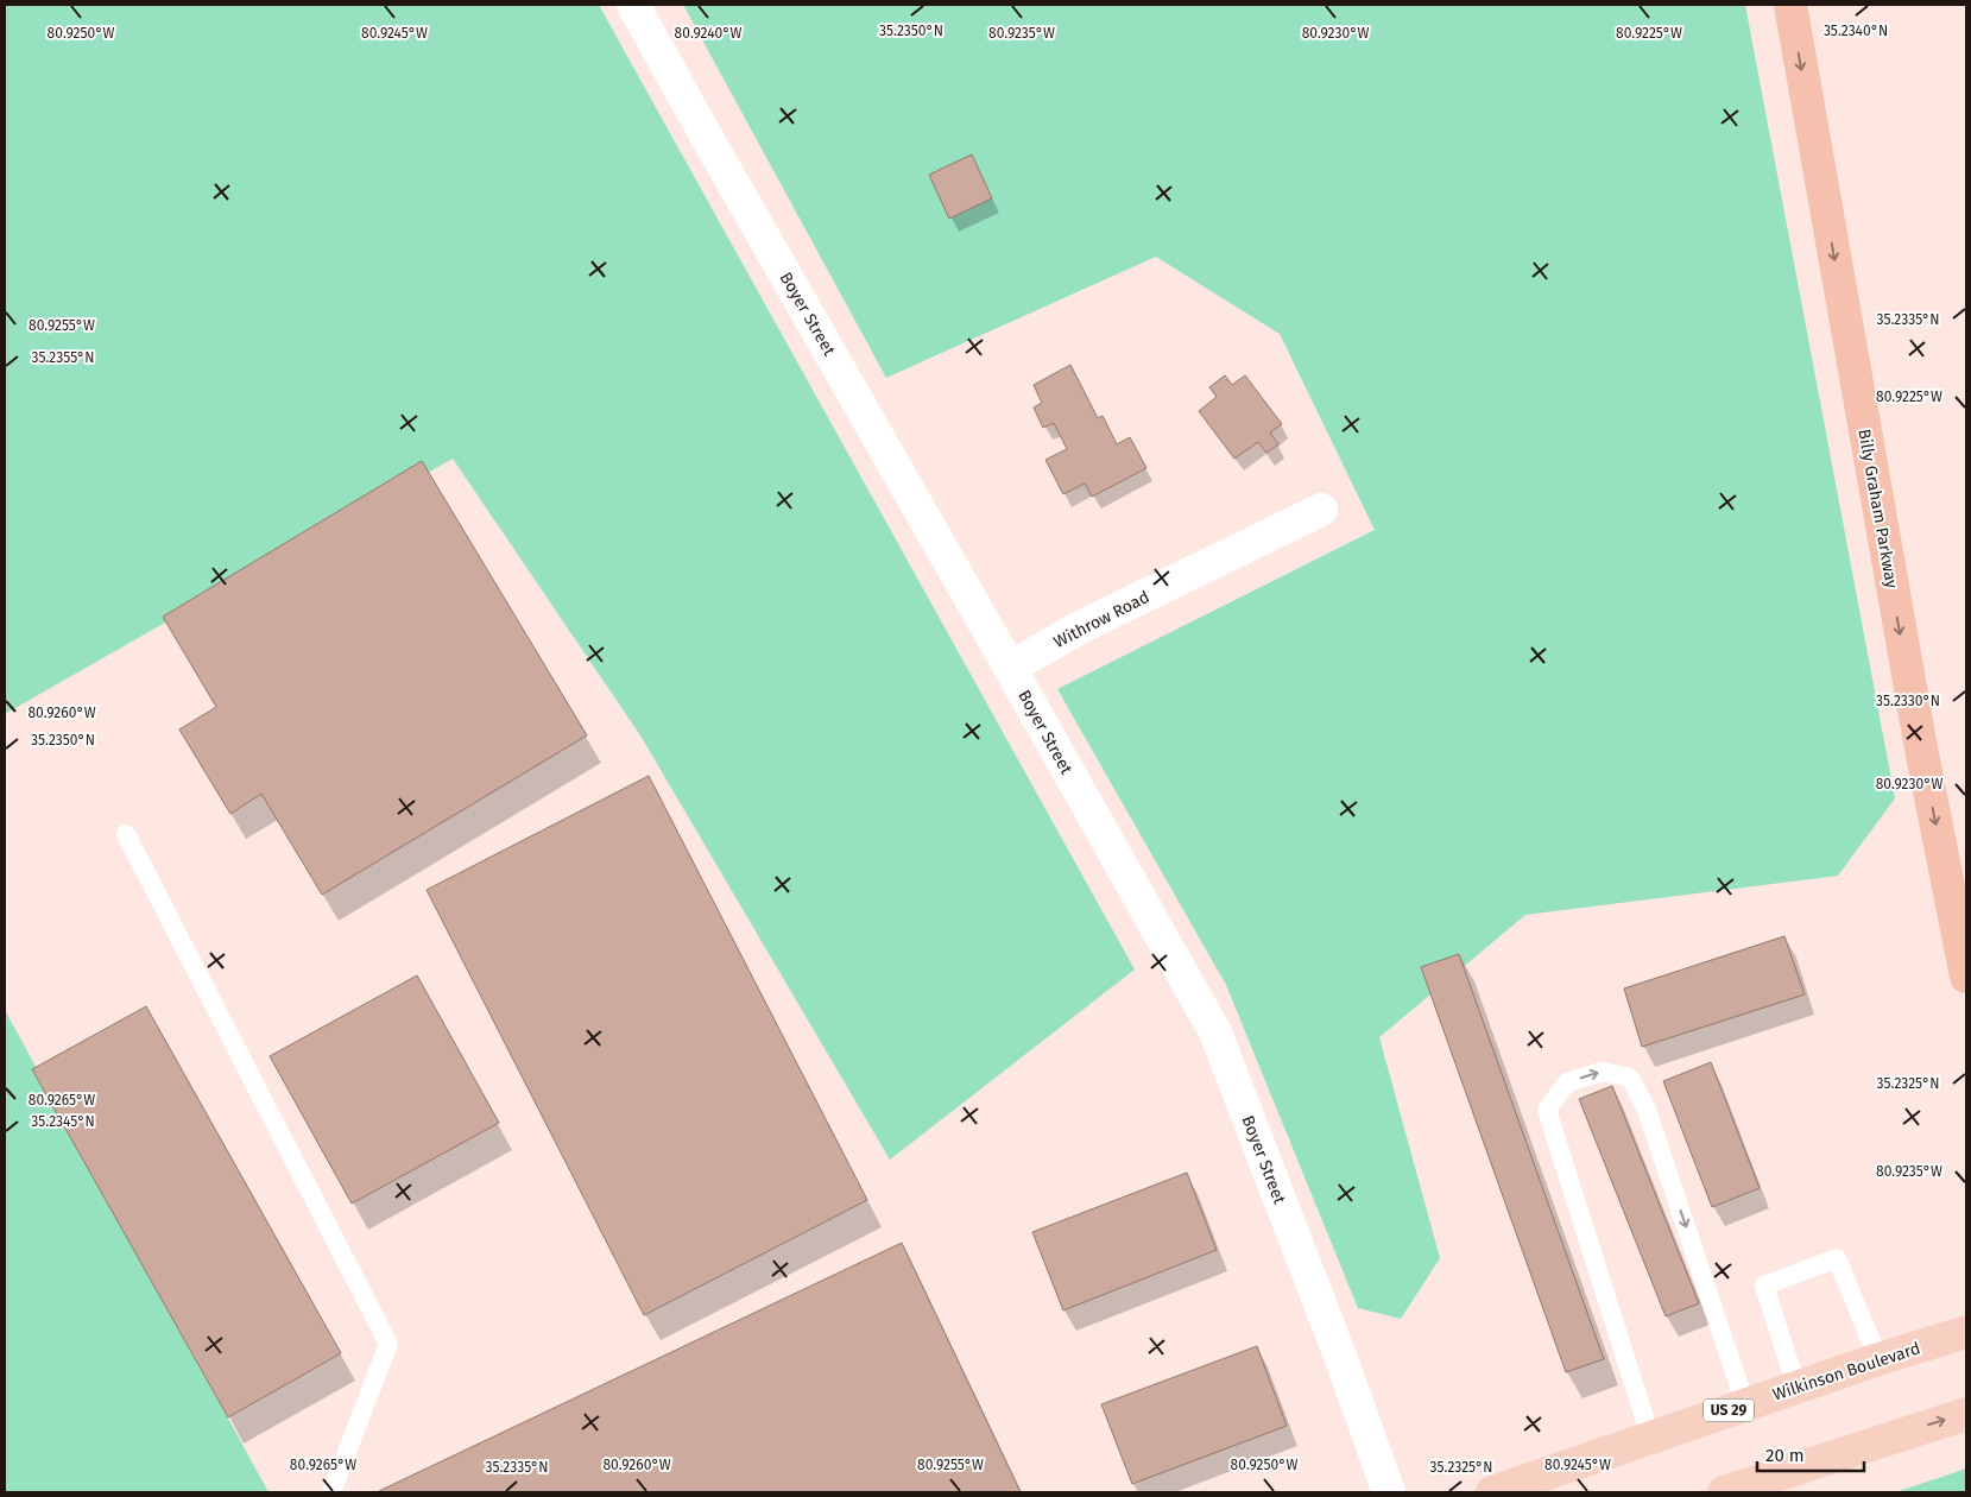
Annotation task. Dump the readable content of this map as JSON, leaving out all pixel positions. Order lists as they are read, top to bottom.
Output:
{
  "streets": {
    "highway": ["Billy Graham Parkway"],
    "main road": ["Wilkinson Boulevard", "US 29"],
    "street": ["Boyer Street", "Withrow Road"]
  },
  "crossings": [
    ["Boyer Street", "Withrow Road"]
  ],
  "one_way": ["Billy Graham Parkway"],
  "scale_bar": "20 m",
  "coordinates": [
    "35.2350°N",
    "35.2340°N",
    "80.9250°W",
    "80.9240°W",
    "80.9235°W",
    "80.9245°W",
    "80.9230°W",
    "80.9225°W",
    "35.2335°N",
    "80.9255°W",
    "35.2355°N",
    "35.2330°N",
    "80.9260°W",
    "35.2325°N",
    "80.9265°W",
    "35.2345°N"
  ]
}
